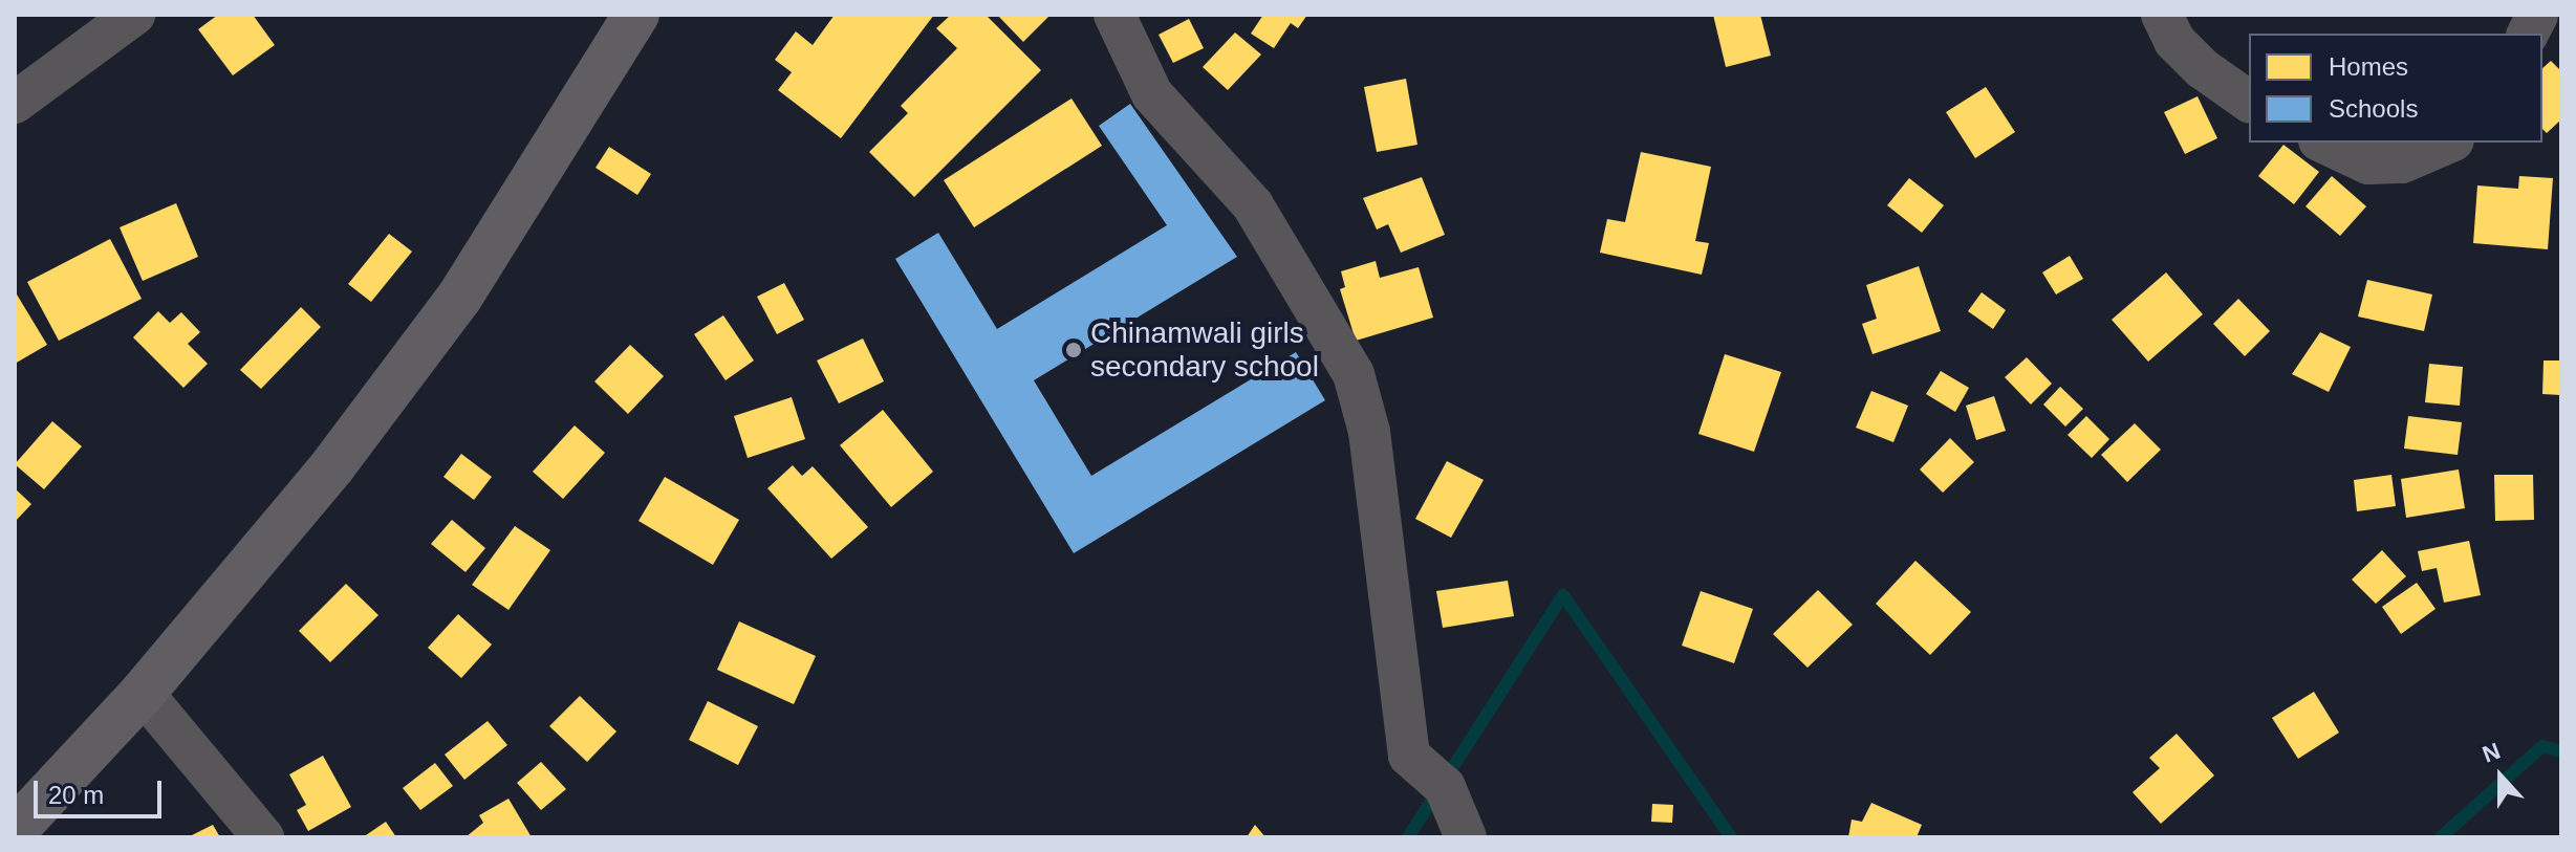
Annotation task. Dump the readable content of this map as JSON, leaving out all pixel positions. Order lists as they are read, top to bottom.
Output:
{
  "places": ["Chinamwali girls secondary school"],
  "legend": ["Homes", "Schools"],
  "scale_bar": "20 m",
  "north": "top"
}
